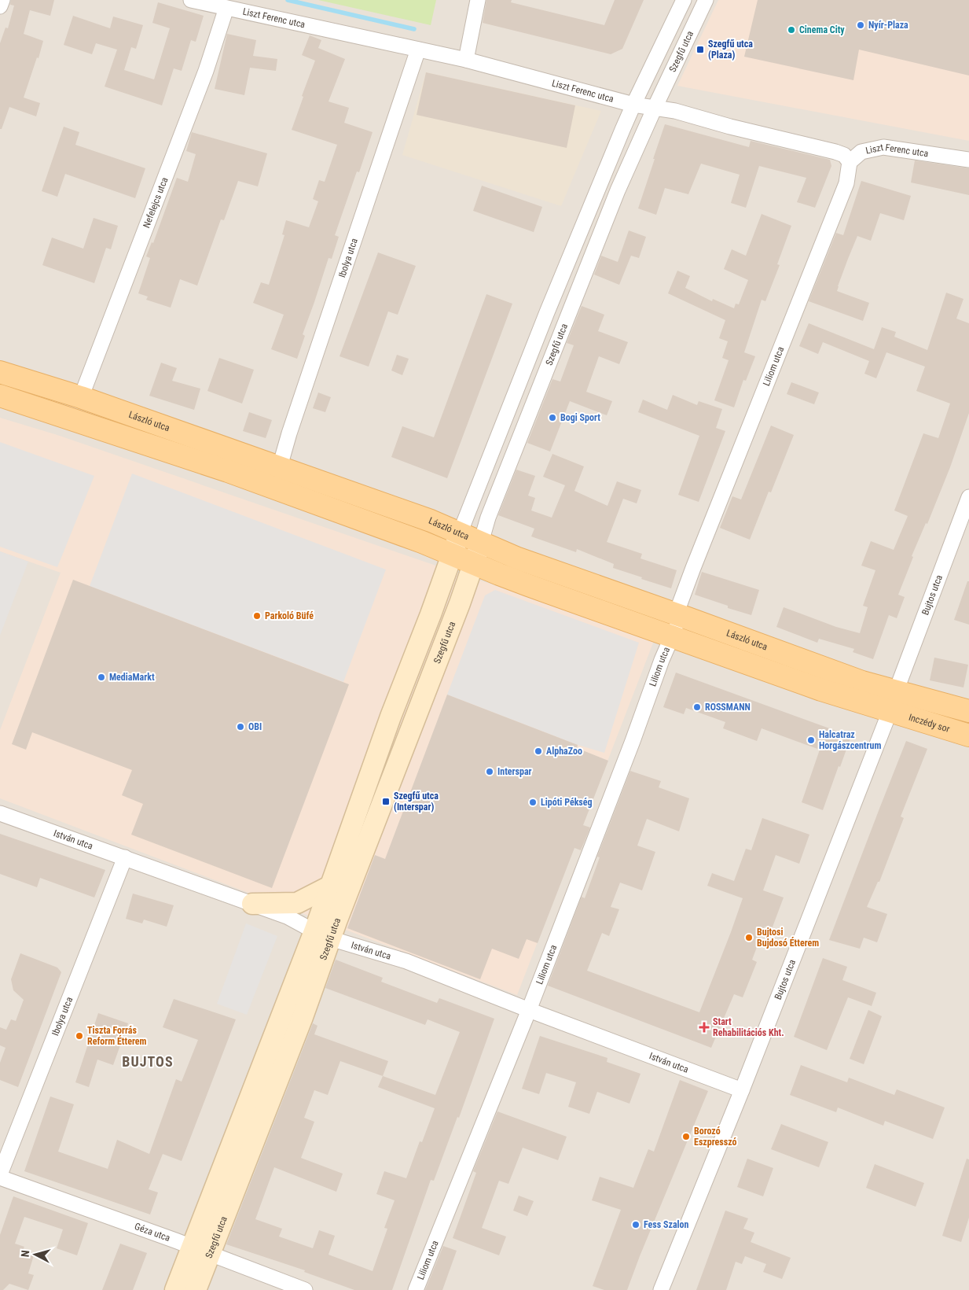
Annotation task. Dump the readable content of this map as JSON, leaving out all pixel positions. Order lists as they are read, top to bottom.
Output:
{
  "streets": {
    "main road": ["László utca", "Inczédy sor"],
    "street": [
      "Liszt Ferenc utca",
      "Szegfű utca",
      "Nefelejcs utca",
      "Ibolya utca",
      "Liliom utca",
      "Bujtos utca",
      "István utca",
      "Géza utca"
    ]
  },
  "crossings": [
    ["Liszt Ferenc utca", "Szegfű utca"],
    ["Liszt Ferenc utca", "Nefelejcs utca"],
    ["Liszt Ferenc utca", "Ibolya utca"],
    ["Liszt Ferenc utca", "Liliom utca"],
    ["Szegfű utca", "László utca"],
    ["Szegfű utca", "István utca"],
    ["Szegfű utca", "Géza utca"],
    ["Nefelejcs utca", "László utca"],
    ["Ibolya utca", "László utca"],
    ["Ibolya utca", "István utca"],
    ["Liliom utca", "László utca"],
    ["Liliom utca", "István utca"],
    ["László utca", "Bujtos utca"],
    ["Bujtos utca", "Inczédy sor"],
    ["Bujtos utca", "István utca"]
  ],
  "districts": ["BUJTOS"],
  "places": {
    "other": [
      "Nyír-Plaza",
      "Cinema City",
      "Bogi Sport",
      "Parkoló Büfé",
      "MediaMarkt",
      "ROSSMANN",
      "OBI",
      "Halcatraz Horgászcentrum",
      "AlphaZoo",
      "Interspar",
      "Lipóti Pékség",
      "Bujtosi Bujdosó Étterem",
      "Tiszta Forrás Reform Étterem",
      "Borozó Eszpresszó",
      "Fess Szalon"
    ],
    "transit": ["Szegfű utca (Plaza)", "Szegfű utca (Interspar)"],
    "health": ["Start Rehabilitációs Kht."]
  },
  "north": "left"
}
